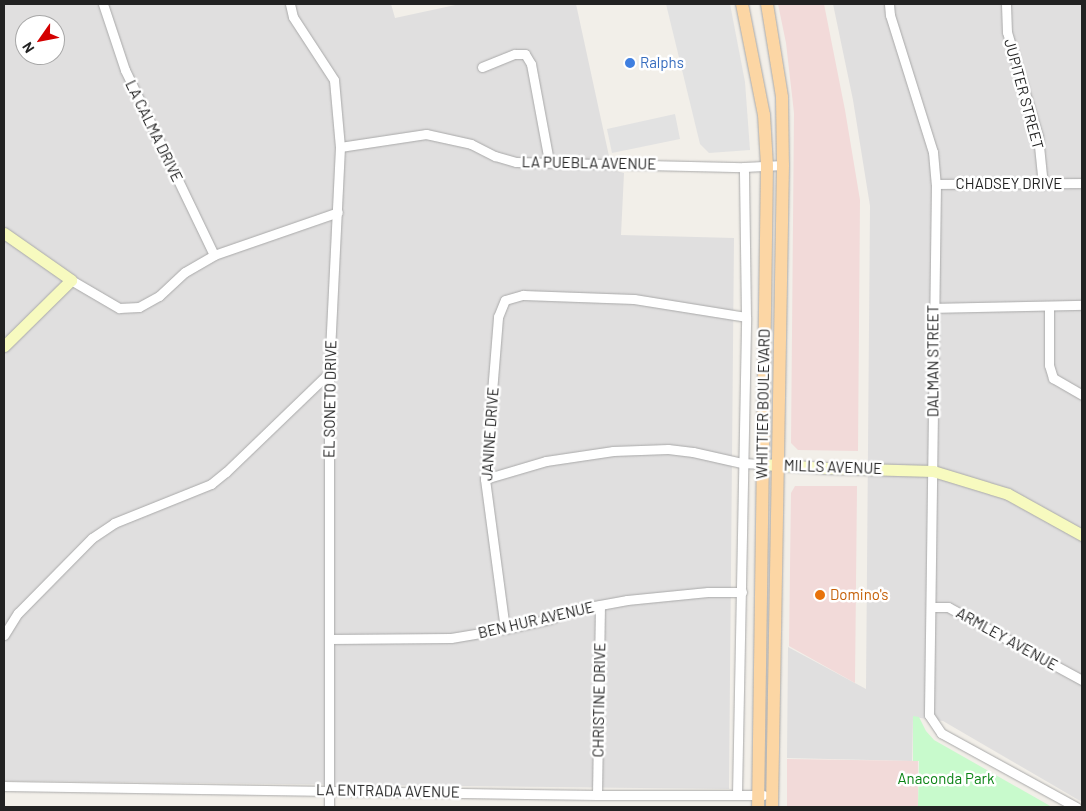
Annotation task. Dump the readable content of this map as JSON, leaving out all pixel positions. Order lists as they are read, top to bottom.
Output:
{
  "streets": {
    "main road": ["WHITTIER BOULEVARD"],
    "street": [
      "JUPITER STREET",
      "LA CALMA DRIVE",
      "LA PUEBLA AVENUE",
      "CHADSEY DRIVE",
      "DALMAN STREET",
      "EL SONETO DRIVE",
      "JANINE DRIVE",
      "MILLS AVENUE",
      "BEN HUR AVENUE",
      "ARMLEY AVENUE",
      "CHRISTINE DRIVE",
      "LA ENTRADA AVENUE"
    ]
  },
  "crossings": [
    ["JUPITER STREET", "CHADSEY DRIVE"],
    ["LA PUEBLA AVENUE", "EL SONETO DRIVE"],
    ["LA PUEBLA AVENUE", "WHITTIER BOULEVARD"],
    ["CHADSEY DRIVE", "DALMAN STREET"],
    ["DALMAN STREET", "MILLS AVENUE"],
    ["DALMAN STREET", "ARMLEY AVENUE"],
    ["EL SONETO DRIVE", "BEN HUR AVENUE"],
    ["EL SONETO DRIVE", "LA ENTRADA AVENUE"],
    ["WHITTIER BOULEVARD", "JANINE DRIVE"],
    ["WHITTIER BOULEVARD", "MILLS AVENUE"],
    ["WHITTIER BOULEVARD", "BEN HUR AVENUE"],
    ["WHITTIER BOULEVARD", "LA ENTRADA AVENUE"],
    ["JANINE DRIVE", "MILLS AVENUE"],
    ["JANINE DRIVE", "BEN HUR AVENUE"],
    ["BEN HUR AVENUE", "CHRISTINE DRIVE"],
    ["CHRISTINE DRIVE", "LA ENTRADA AVENUE"]
  ],
  "parks": ["Anaconda Park"],
  "places": ["Ralphs", "Domino's"],
  "north": "bottom left"
}
